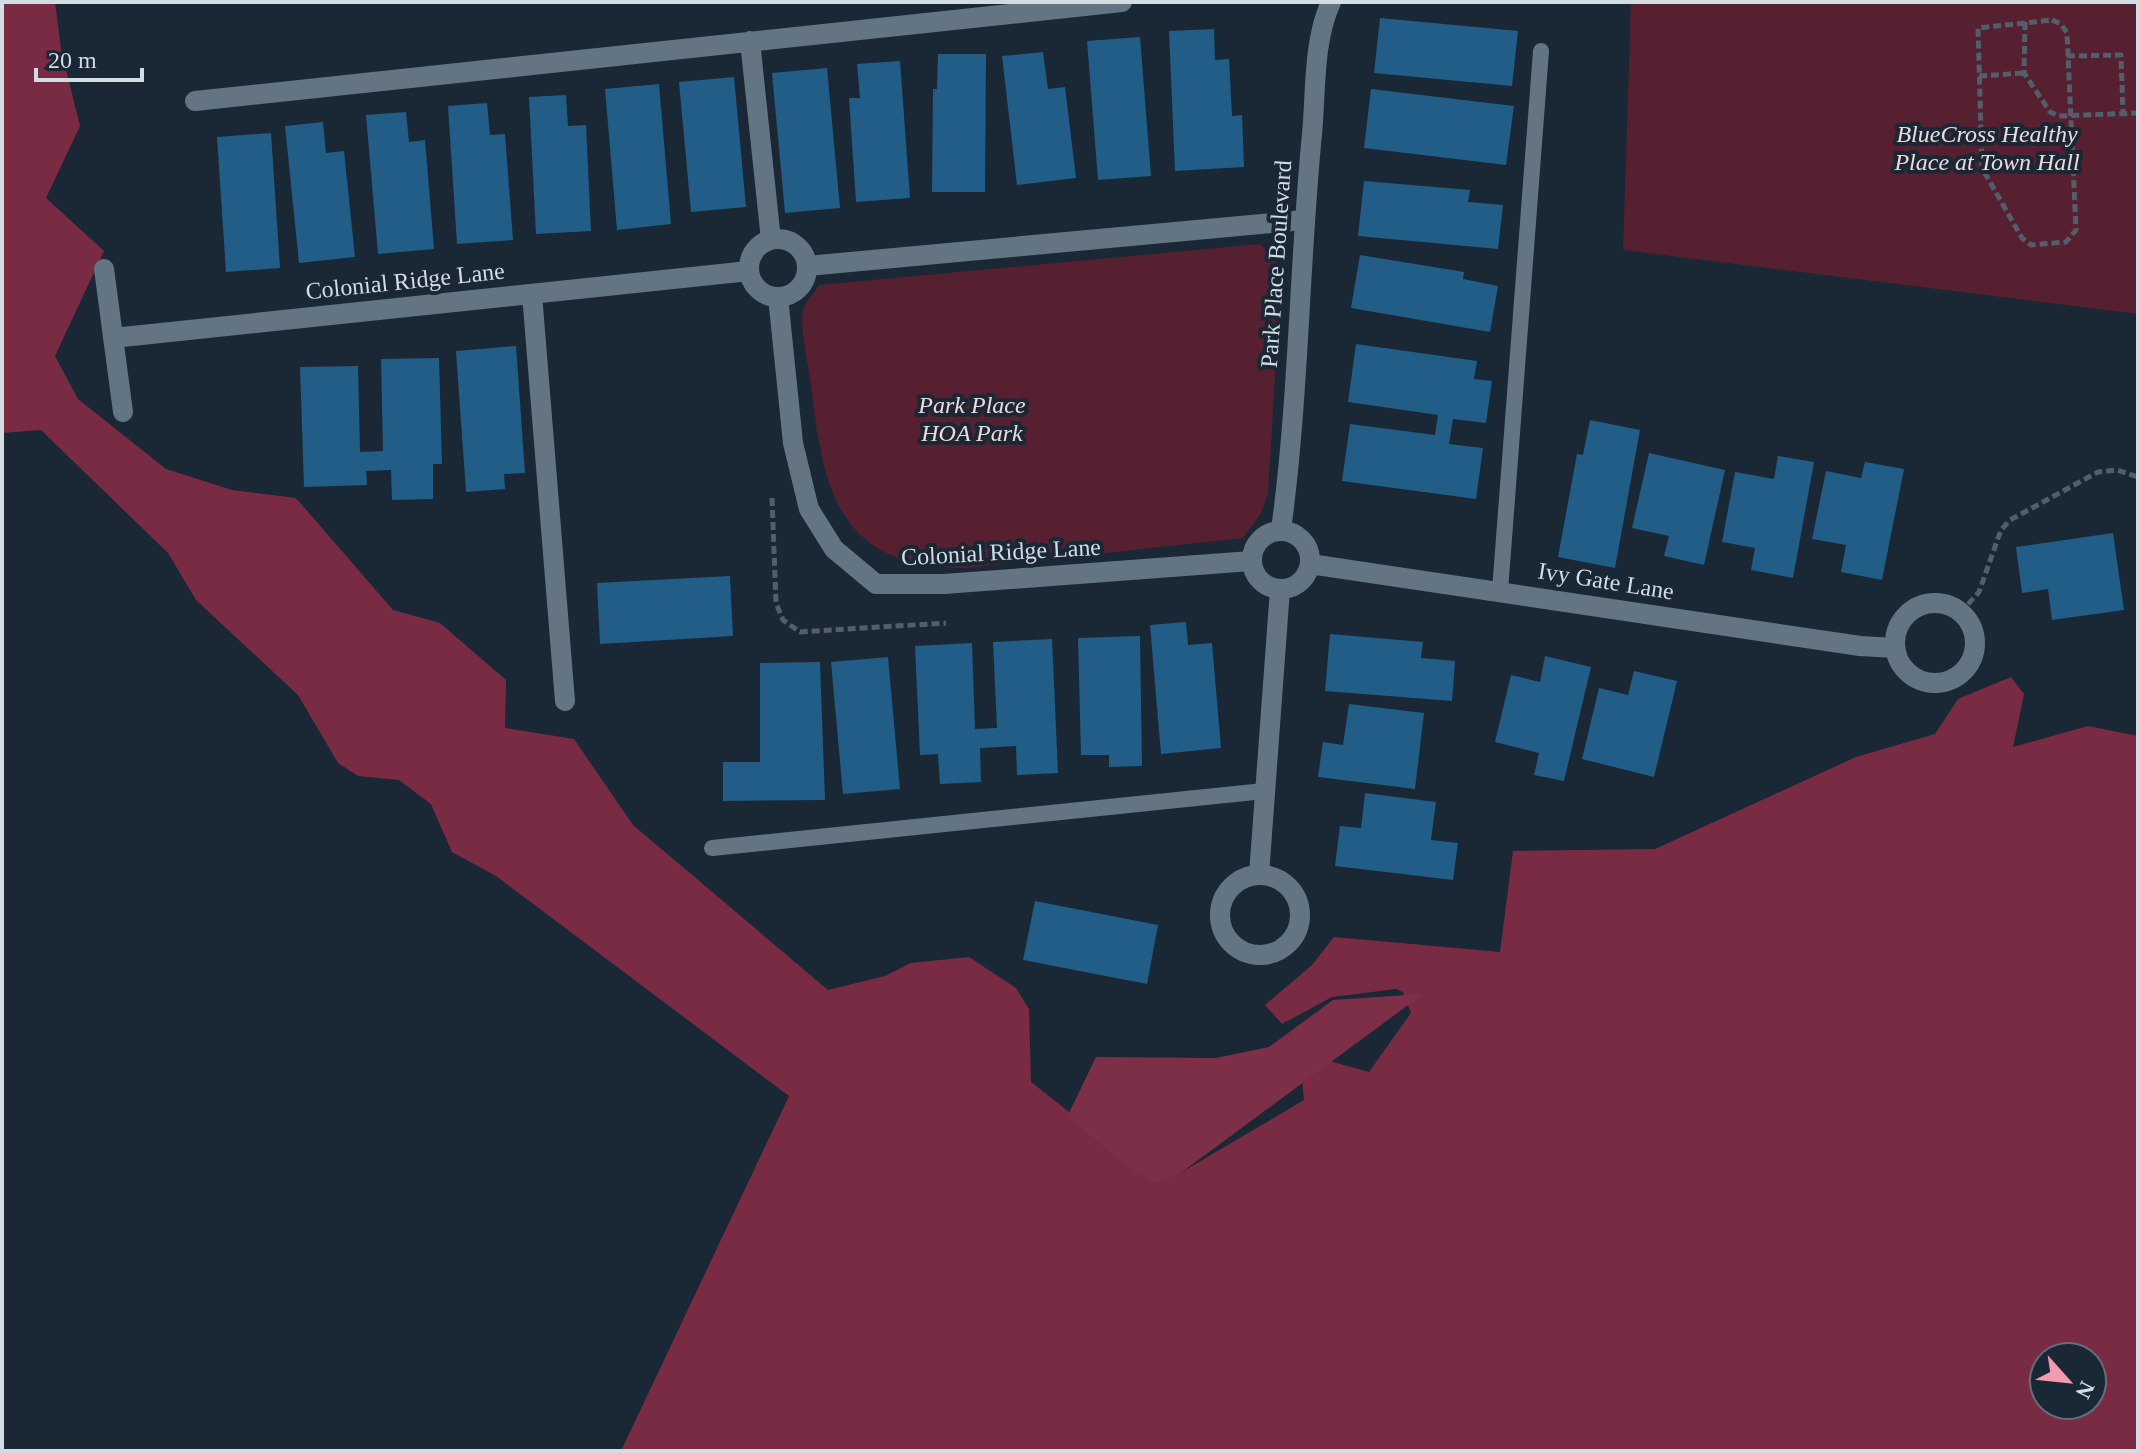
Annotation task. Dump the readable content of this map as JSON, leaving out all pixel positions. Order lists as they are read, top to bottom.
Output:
{
  "streets": {
    "street": ["Park Place Boulevard", "Colonial Ridge Lane", "Ivy Gate Lane"]
  },
  "crossings": [
    ["Park Place Boulevard", "Colonial Ridge Lane"],
    ["Park Place Boulevard", "Ivy Gate Lane"],
    ["Colonial Ridge Lane", "Ivy Gate Lane"]
  ],
  "parks": ["BlueCross Healthy Place at Town Hall", "Park Place HOA Park"],
  "scale_bar": "20 m",
  "north": "bottom right"
}
